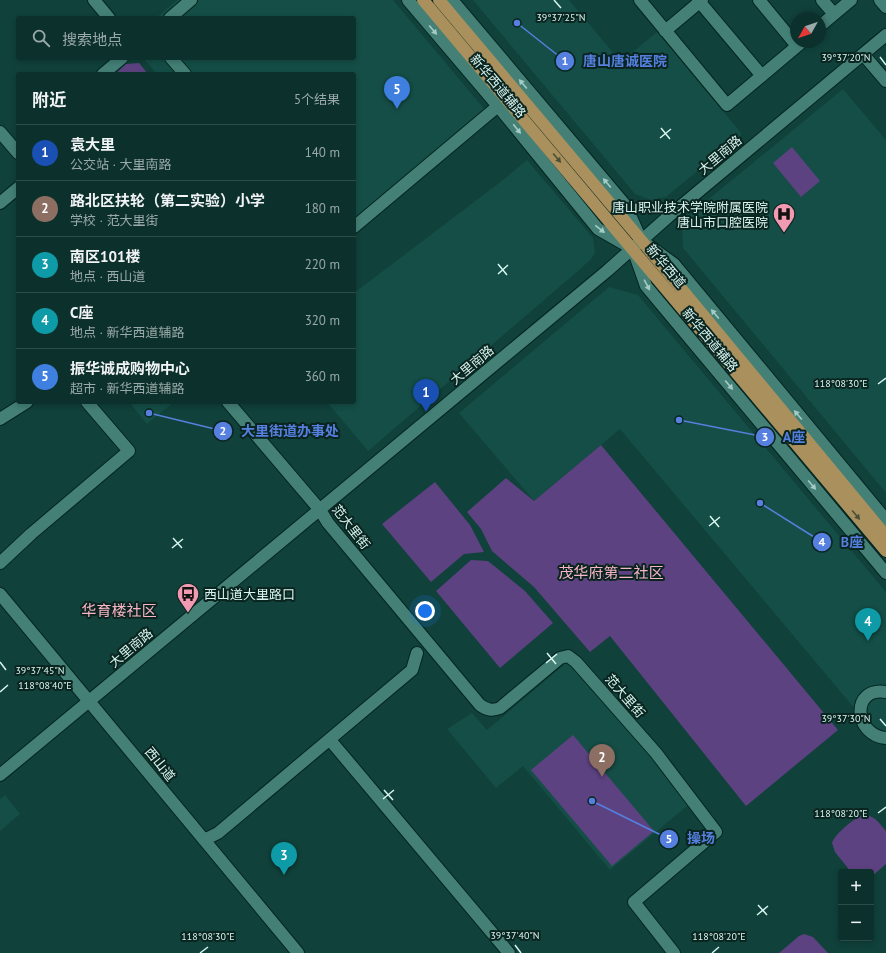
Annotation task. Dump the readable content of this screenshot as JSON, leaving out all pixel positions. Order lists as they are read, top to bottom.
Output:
{
  "streets": {
    "main road": ["新华西道"],
    "street": [
      "新华西道辅路",
      "大里南路",
      "范大里街",
      "西山道"
    ]
  },
  "crossings": [
    ["新华西道辅路", "大里南路"],
    ["新华西道辅路", "新华西道"],
    ["大里南路", "新华西道"],
    ["大里南路", "范大里街"],
    ["大里南路", "西山道"]
  ],
  "districts": ["茂华府第二社区", "华育楼社区"],
  "places": {
    "other": [
      "唐山唐诚医院",
      "大里街道办事处",
      "A座",
      "B座",
      "操场"
    ],
    "hospital": ["唐山职业技术学院附属医院 唐山市口腔医院"],
    "bus stop": ["西山道大里路口"]
  },
  "north": "bottom left",
  "page": {
    "search": "搜索地点",
    "heading": ["附近", "5个结果"],
    "pins": [
      "5",
      "1",
      "4",
      "2",
      "3"
    ],
    "list": [
      {
        "mark": "1",
        "name": "袁大里",
        "note": "公交站 · 大里南路",
        "value": "140 m"
      },
      {
        "mark": "2",
        "name": "路北区扶轮（第二实验）小学",
        "note": "学校 · 范大里街",
        "value": "180 m"
      },
      {
        "mark": "3",
        "name": "南区101楼",
        "note": "地点 · 西山道",
        "value": "220 m"
      },
      {
        "mark": "4",
        "name": "C座",
        "note": "地点 · 新华西道辅路",
        "value": "320 m"
      },
      {
        "mark": "5",
        "name": "振华诚成购物中心",
        "note": "超市 · 新华西道辅路",
        "value": "360 m"
      }
    ],
    "map_buttons": ["+", "−"]
  },
  "coordinates": [
    "39°37'25\"N",
    "39°37'20\"N",
    "118°08'30\"E",
    "39°37'45\"N",
    "118°08'40\"E",
    "39°37'30\"N",
    "118°08'20\"E",
    "39°37'40\"N"
  ]
}
